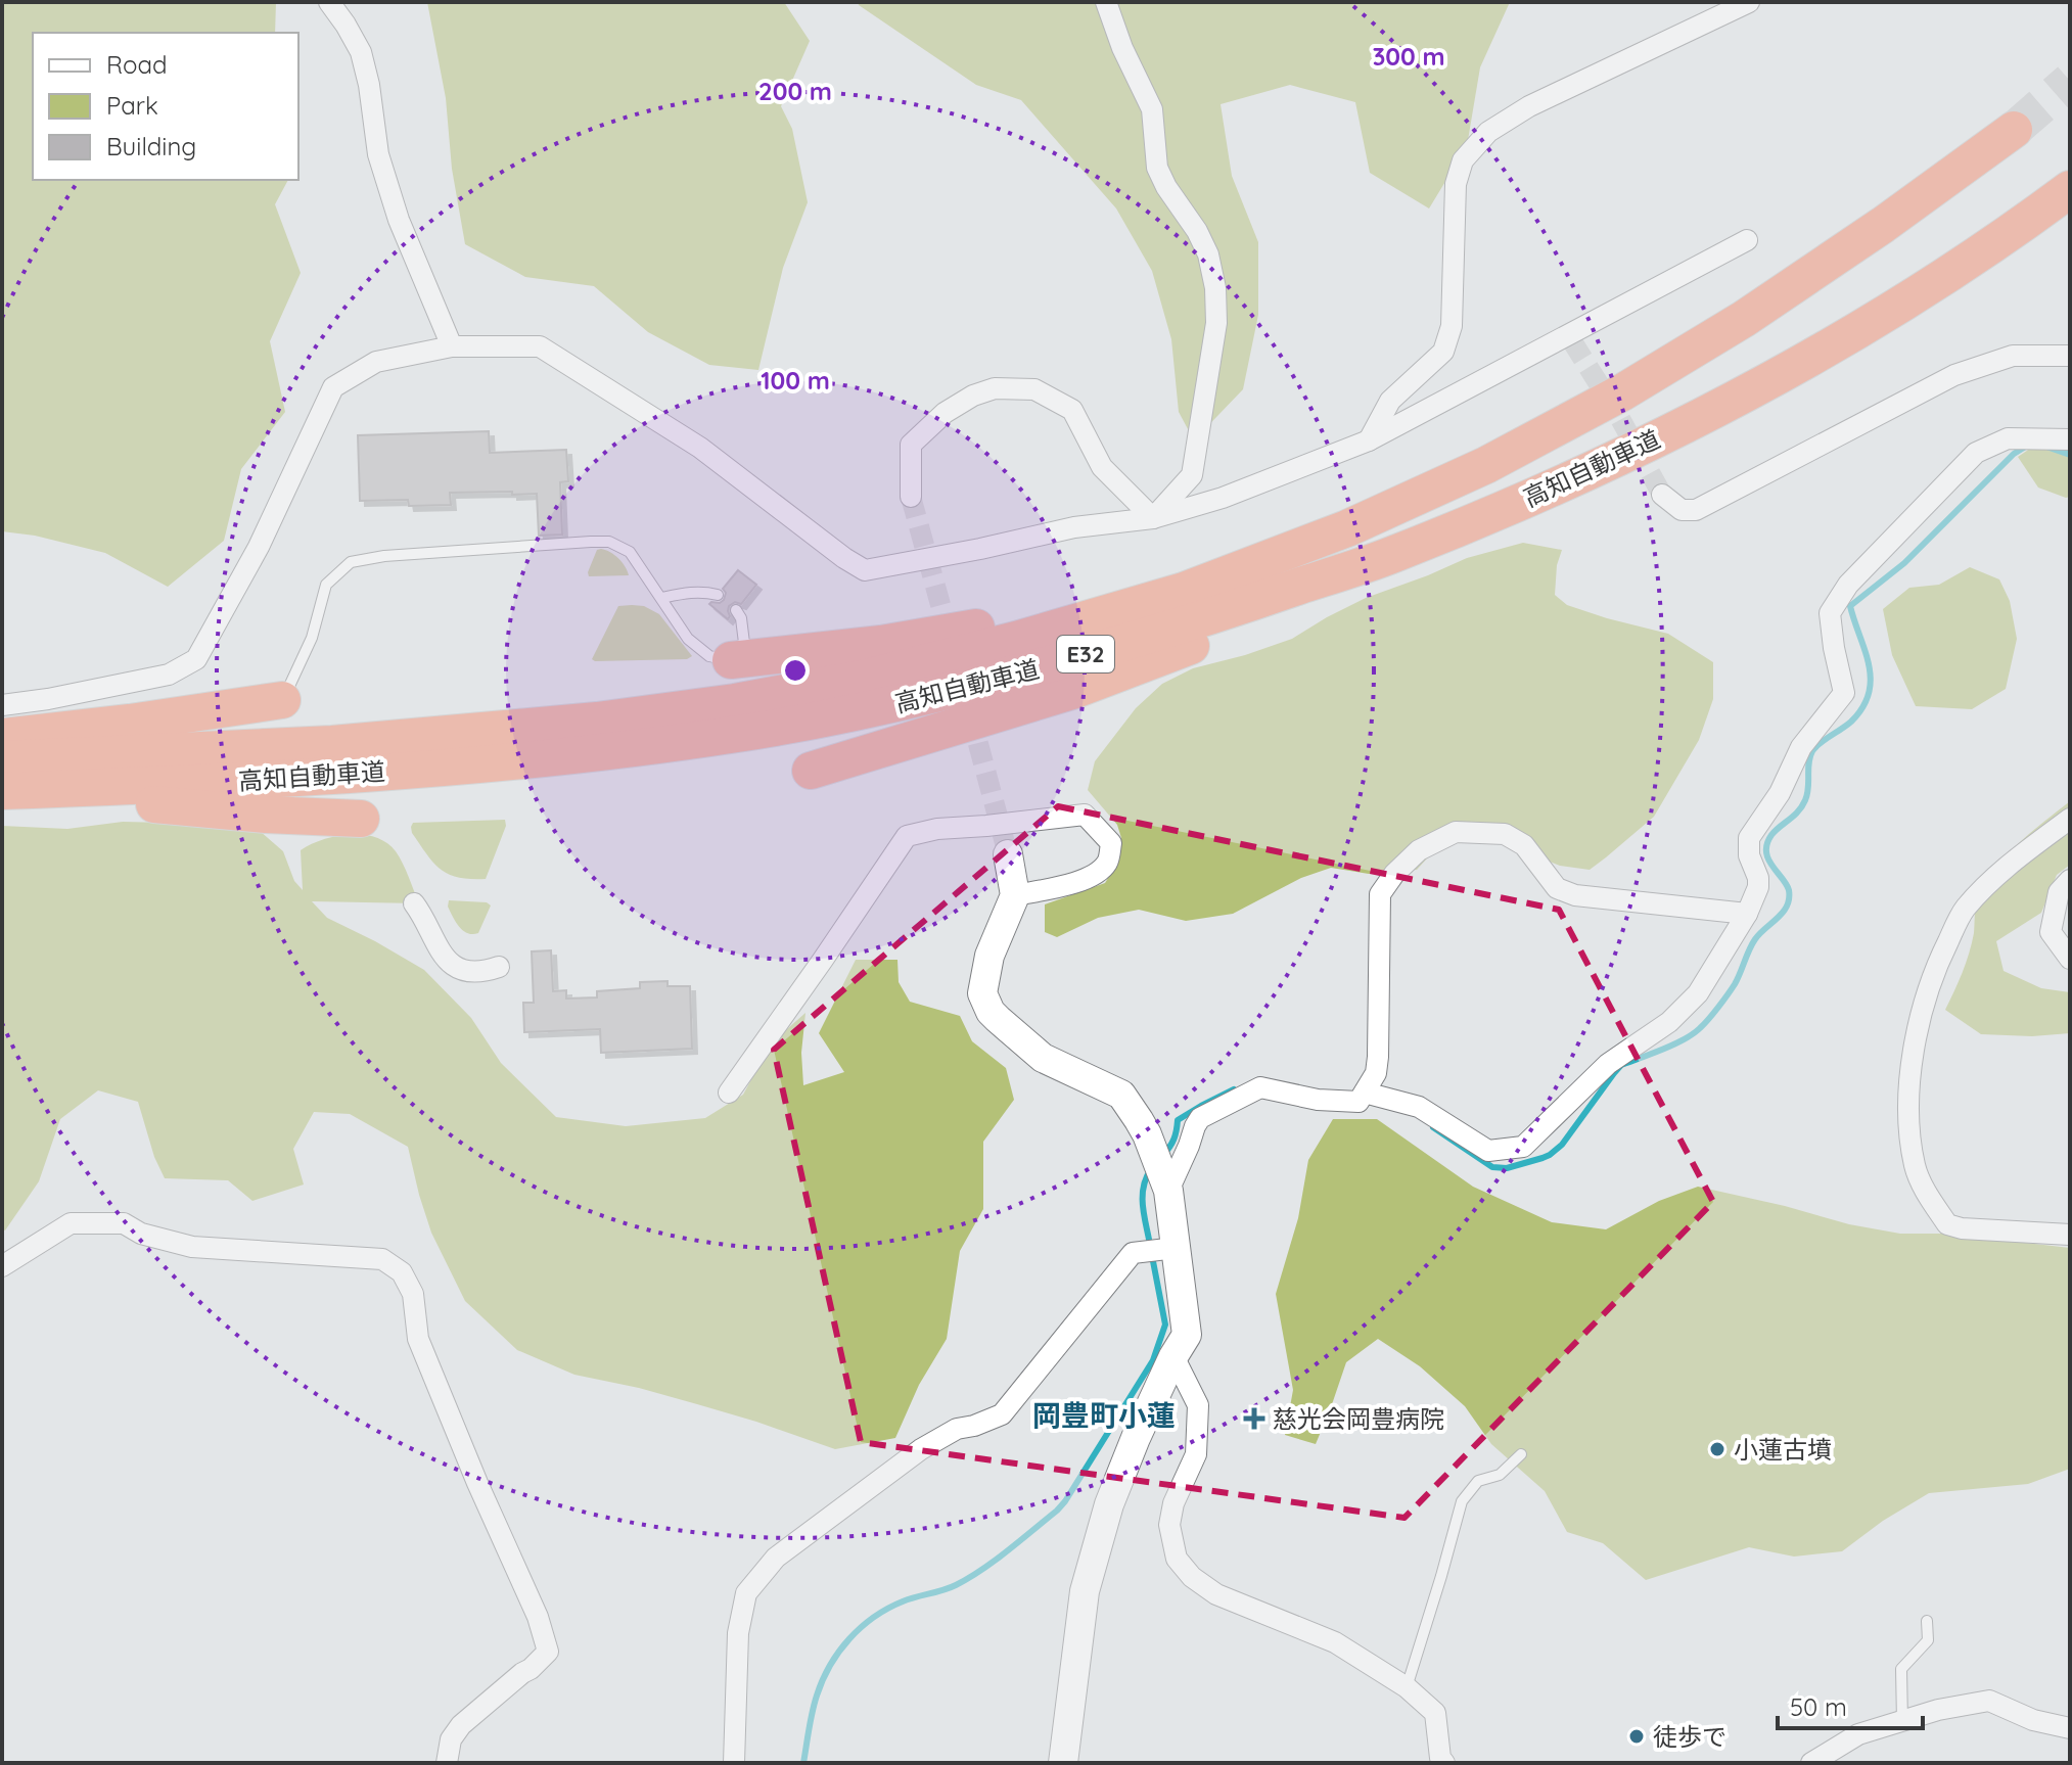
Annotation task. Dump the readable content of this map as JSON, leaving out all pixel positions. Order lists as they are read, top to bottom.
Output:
{
  "streets": {
    "highway": ["高知自動車道", "E32"]
  },
  "districts": ["岡豊町小蓮"],
  "places": {
    "health": ["慈光会岡豊病院"],
    "other": ["小蓮古墳", "徒歩で"]
  },
  "legend": ["Road", "Park", "Building"],
  "scale_bar": "50 m",
  "rings": ["300 m", "200 m", "100 m"]
}
